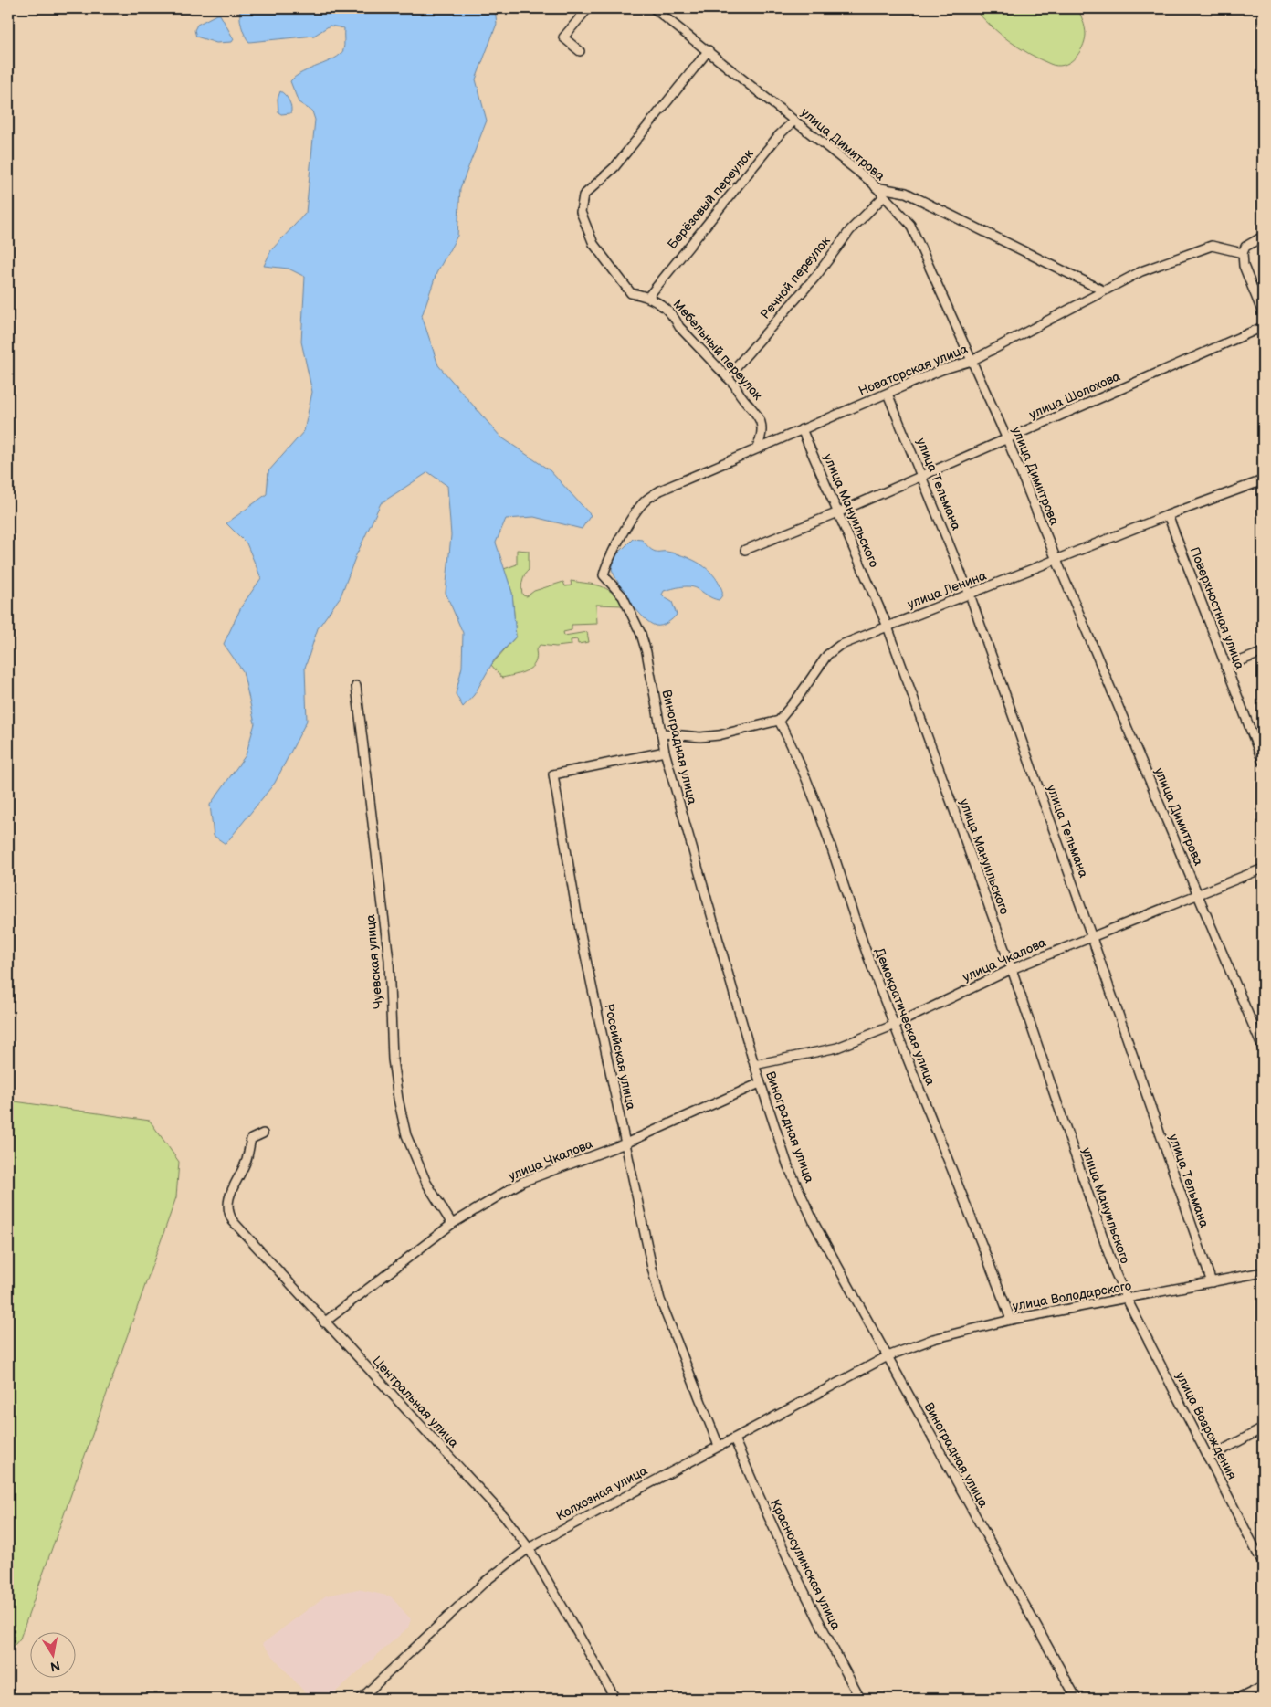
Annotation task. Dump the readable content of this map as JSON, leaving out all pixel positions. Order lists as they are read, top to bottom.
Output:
{
  "streets": {
    "street": [
      "улица Димитрова",
      "Берёзовый переулок",
      "Речной переулок",
      "Мебельный переулок",
      "Новаторская улица",
      "улица Шолохова",
      "улица Тельмана",
      "улица Мануильского",
      "улица Ленина",
      "Поверхностная улица",
      "Виноградная улица",
      "улица Чкалова",
      "Чуевская улица",
      "Демократическая улица",
      "Российская улица",
      "улица Володарского",
      "Центральная улица",
      "улица Возрождения",
      "Колхозная улица",
      "Красносулинская улица"
    ]
  },
  "crossings": [
    ["улица Димитрова", "Берёзовый переулок"],
    ["улица Димитрова", "Речной переулок"],
    ["улица Димитрова", "Мебельный переулок"],
    ["улица Димитрова", "Новаторская улица"],
    ["улица Димитрова", "улица Шолохова"],
    ["улица Димитрова", "улица Ленина"],
    ["улица Димитрова", "улица Чкалова"],
    ["Берёзовый переулок", "Мебельный переулок"],
    ["Речной переулок", "Мебельный переулок"],
    ["Мебельный переулок", "Новаторская улица"],
    ["Новаторская улица", "улица Тельмана"],
    ["Новаторская улица", "улица Мануильского"],
    ["Новаторская улица", "Виноградная улица"],
    ["улица Шолохова", "улица Тельмана"],
    ["улица Шолохова", "улица Мануильского"],
    ["улица Тельмана", "улица Ленина"],
    ["улица Тельмана", "улица Чкалова"],
    ["улица Тельмана", "улица Володарского"],
    ["улица Мануильского", "улица Ленина"],
    ["улица Мануильского", "улица Чкалова"],
    ["улица Мануильского", "улица Володарского"],
    ["улица Мануильского", "улица Возрождения"],
    ["улица Ленина", "Поверхностная улица"],
    ["улица Ленина", "Демократическая улица"],
    ["Виноградная улица", "улица Чкалова"],
    ["Виноградная улица", "Российская улица"],
    ["Виноградная улица", "улица Володарского"],
    ["Виноградная улица", "Колхозная улица"],
    ["улица Чкалова", "Чуевская улица"],
    ["улица Чкалова", "Демократическая улица"],
    ["улица Чкалова", "Российская улица"],
    ["улица Чкалова", "Центральная улица"],
    ["Демократическая улица", "улица Володарского"],
    ["Российская улица", "Колхозная улица"],
    ["улица Володарского", "улица Возрождения"],
    ["улица Володарского", "Колхозная улица"],
    ["Центральная улица", "Колхозная улица"],
    ["Колхозная улица", "Красносулинская улица"]
  ],
  "north": "bottom"
}
